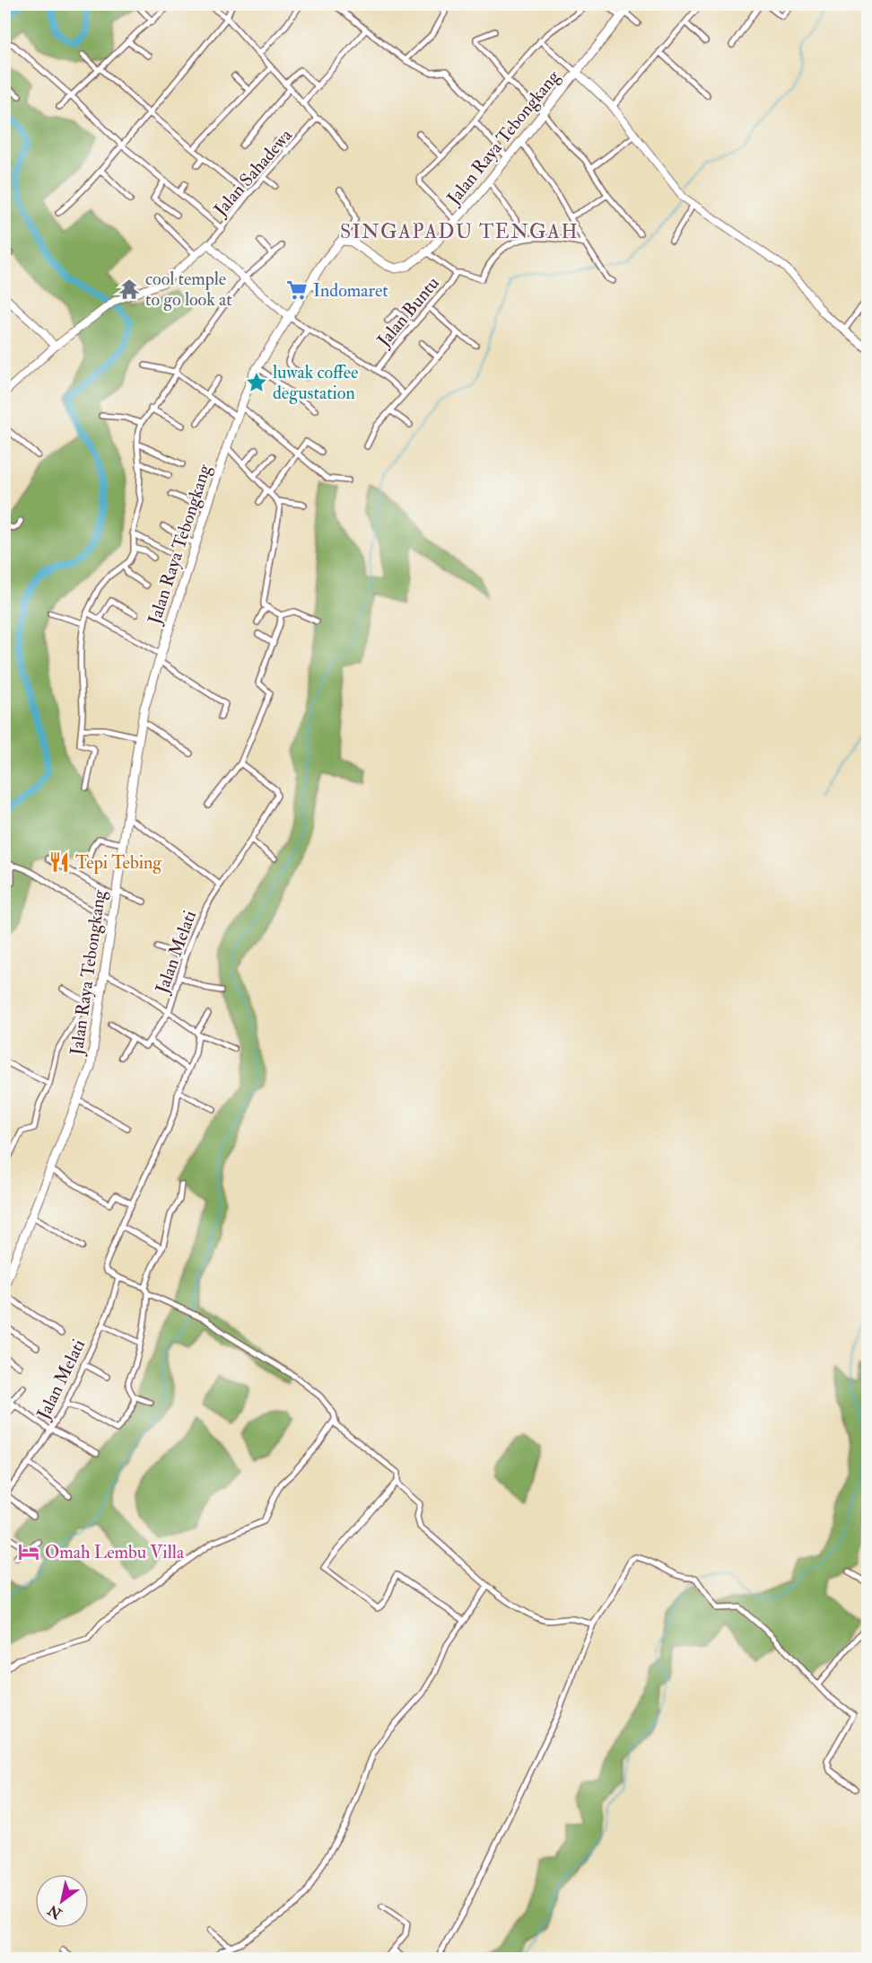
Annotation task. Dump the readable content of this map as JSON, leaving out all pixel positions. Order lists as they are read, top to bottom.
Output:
{
  "streets": {
    "main road": ["Jalan Raya Tebongkang"],
    "street": ["Jalan Sahadewa", "Jalan Buntu", "Jalan Melati"]
  },
  "crossings": [
    ["Jalan Raya Tebongkang", "Jalan Buntu"]
  ],
  "districts": ["SINGAPADU TENGAH"],
  "places": {
    "temple": ["cool temple to go look at"],
    "supermarket": ["Indomaret"],
    "place": ["luwak coffee degustation"],
    "restaurant": ["Tepi Tebing"],
    "hotel": ["Omah Lembu Villa"]
  },
  "north": "bottom left"
}
